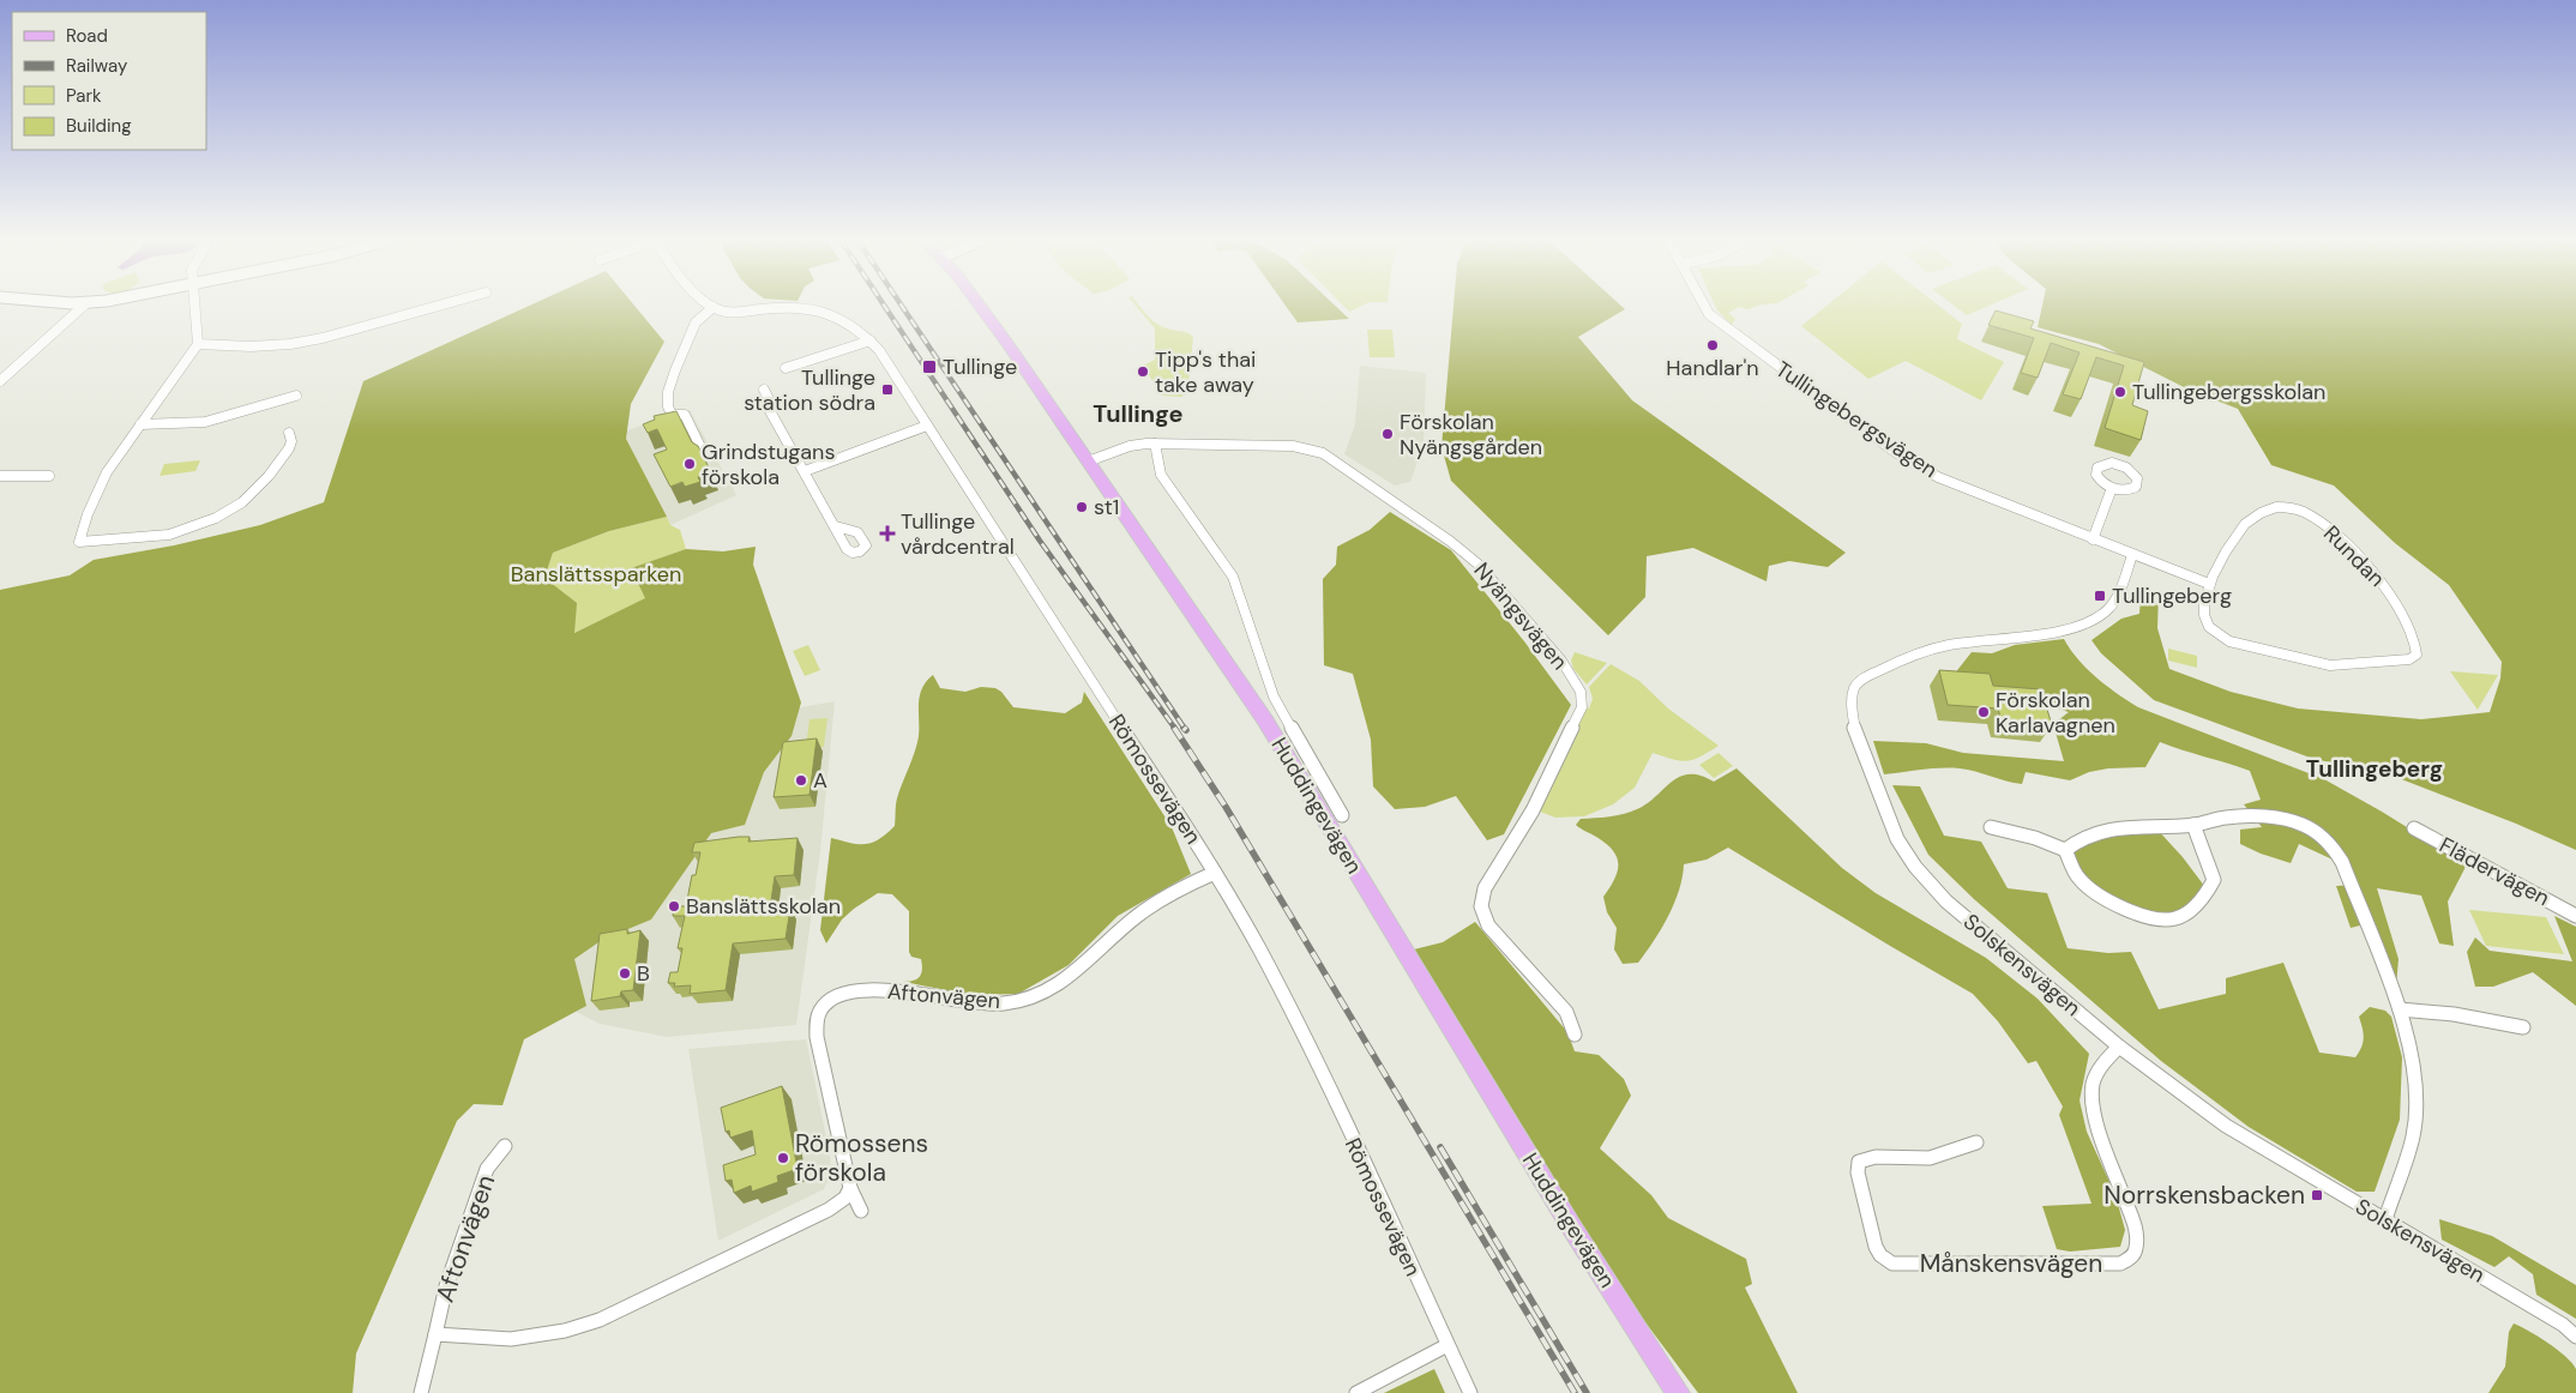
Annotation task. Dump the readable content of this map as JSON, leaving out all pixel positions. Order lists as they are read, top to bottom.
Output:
{
  "streets": {
    "main road": ["Huddingevägen"],
    "street": [
      "Tullingebergsvägen",
      "Rundan",
      "Nyängsvägen",
      "Römossevägen",
      "Flädervägen",
      "Solskensvägen",
      "Aftonvägen",
      "Månskensvägen"
    ]
  },
  "crossings": [
    ["Tullingebergsvägen", "Rundan"],
    ["Tullingebergsvägen", "Solskensvägen"],
    ["Nyängsvägen", "Huddingevägen"],
    ["Römossevägen", "Aftonvägen"],
    ["Solskensvägen", "Månskensvägen"]
  ],
  "districts": ["Tullinge", "Tullingeberg"],
  "parks": ["Banslättssparken"],
  "places": {
    "other": [
      "Handlar'n",
      "Tipp's thai take away",
      "Tullingebergsskolan",
      "Förskolan Nyängsgården",
      "Grindstugans förskola",
      "st1",
      "Förskolan Karlavagnen",
      "A",
      "Banslättsskolan",
      "B",
      "Römossens förskola"
    ],
    "transit": [
      "Tullinge",
      "Tullinge station södra",
      "Tullingeberg",
      "Norrskensbacken"
    ],
    "health": ["Tullinge vårdcentral"]
  },
  "legend": [
    "Road",
    "Railway",
    "Park",
    "Building"
  ]
}
